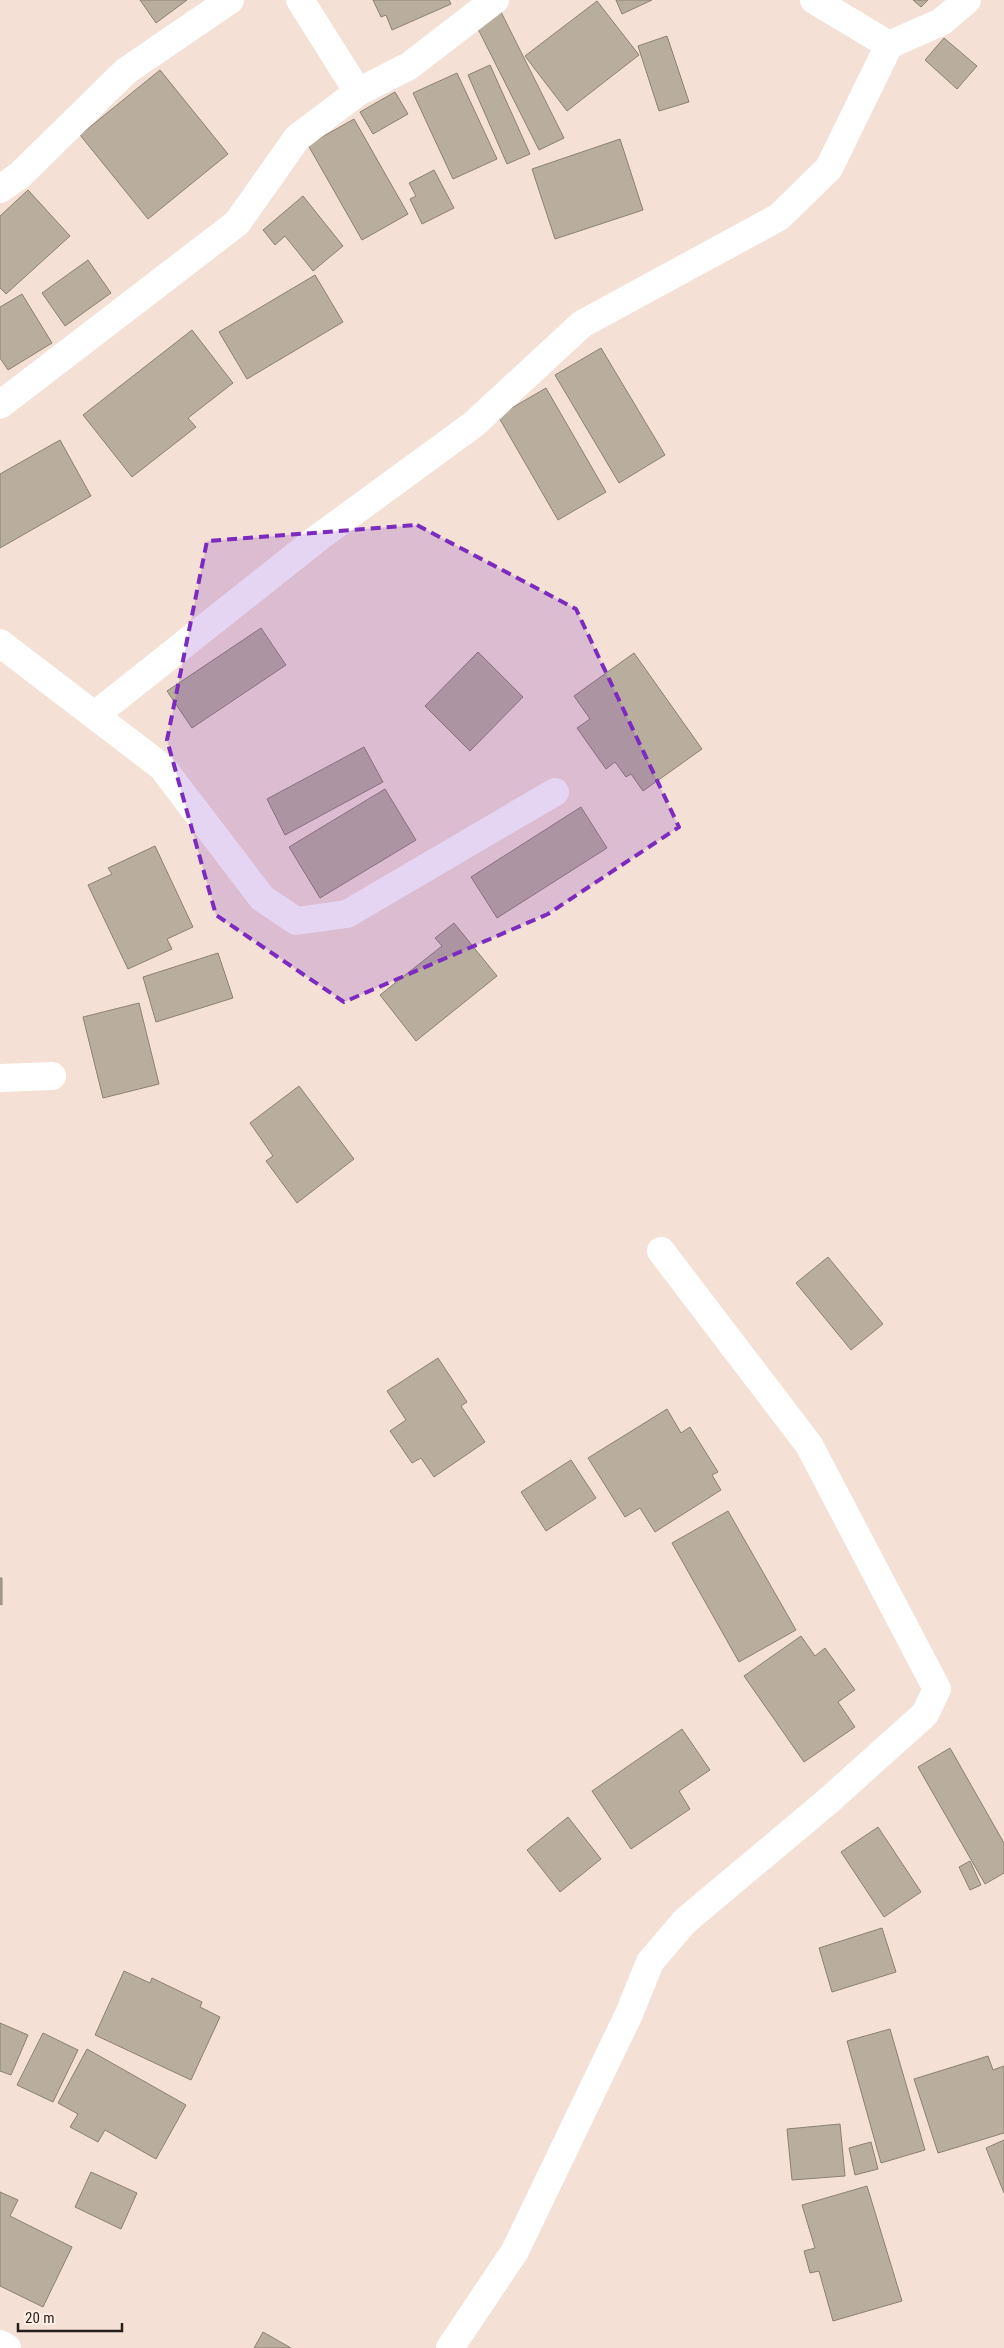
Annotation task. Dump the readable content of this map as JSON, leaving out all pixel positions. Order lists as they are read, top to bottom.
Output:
{
  "scale_bar": "20 m"
}
